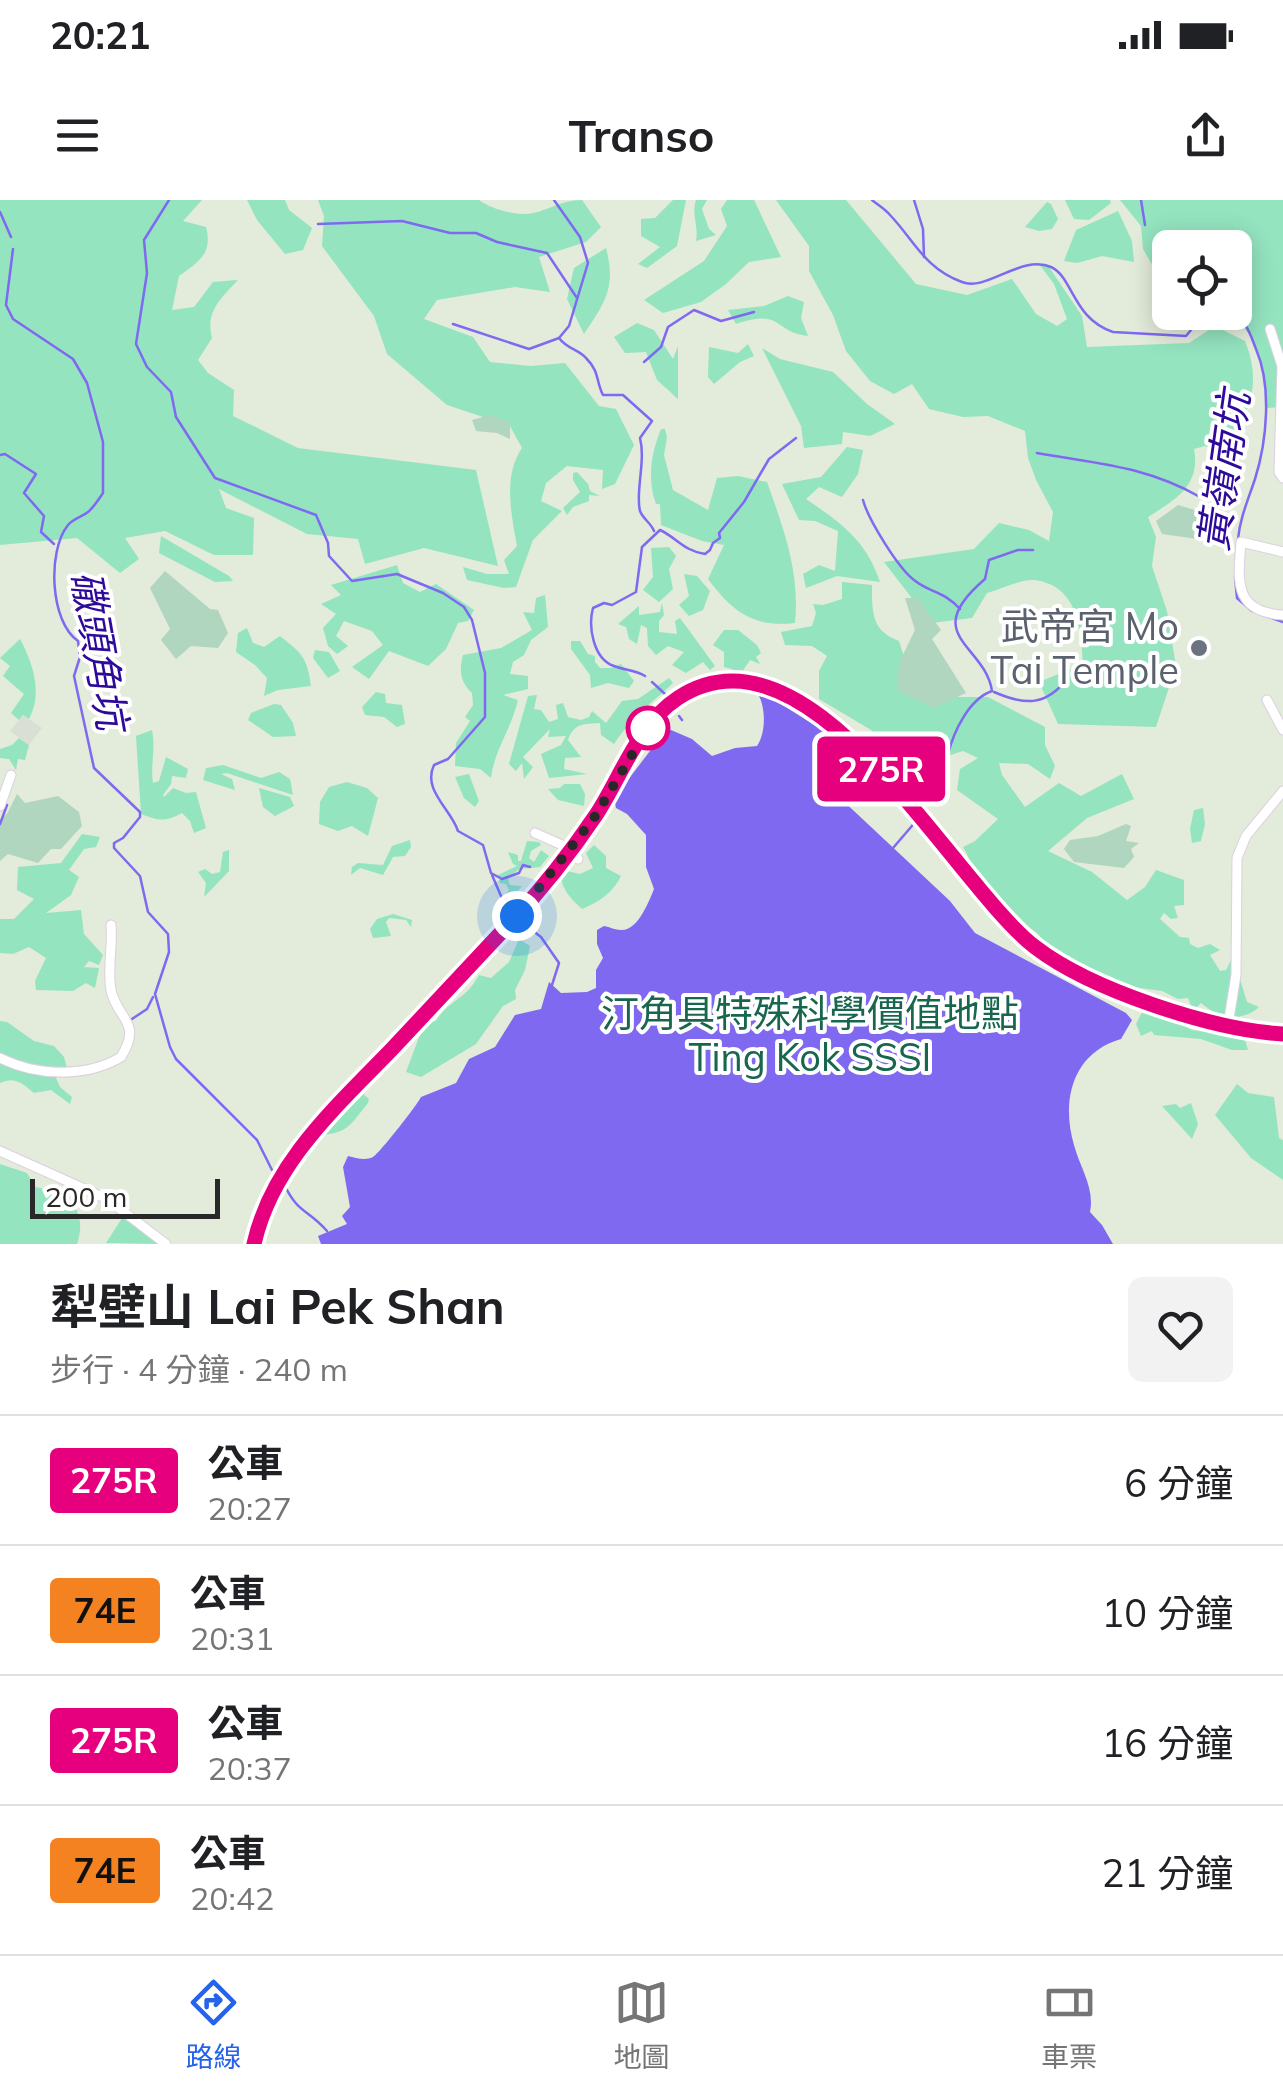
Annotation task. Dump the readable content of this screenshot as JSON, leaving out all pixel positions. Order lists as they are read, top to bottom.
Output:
{
  "water": ["黃嶺南坑", "䃟頭角坑"],
  "parks": ["汀角具特殊科學價值地點 Ting Kok SSSI"],
  "places": ["武帝宮 Mo Tai Temple"],
  "lines": ["bus line 275R"],
  "scale_bar": "200 m",
  "page": {
    "status": "20:21",
    "header": "Transo",
    "on_map": "275R",
    "scale": "200 m",
    "heading": ["犁壁山 Lai Pek Shan", "步行 · 4 分鐘 · 240 m"],
    "list": [
      {
        "mark": "275R",
        "name": "公車",
        "note": "20:27",
        "value": "6 分鐘"
      },
      {
        "mark": "74E",
        "name": "公車",
        "note": "20:31",
        "value": "10 分鐘"
      },
      {
        "mark": "275R",
        "name": "公車",
        "note": "20:37",
        "value": "16 分鐘"
      },
      {
        "mark": "74E",
        "name": "公車",
        "note": "20:42",
        "value": "21 分鐘"
      }
    ],
    "tabs": ["路線", "地圖", "車票"]
  }
}
